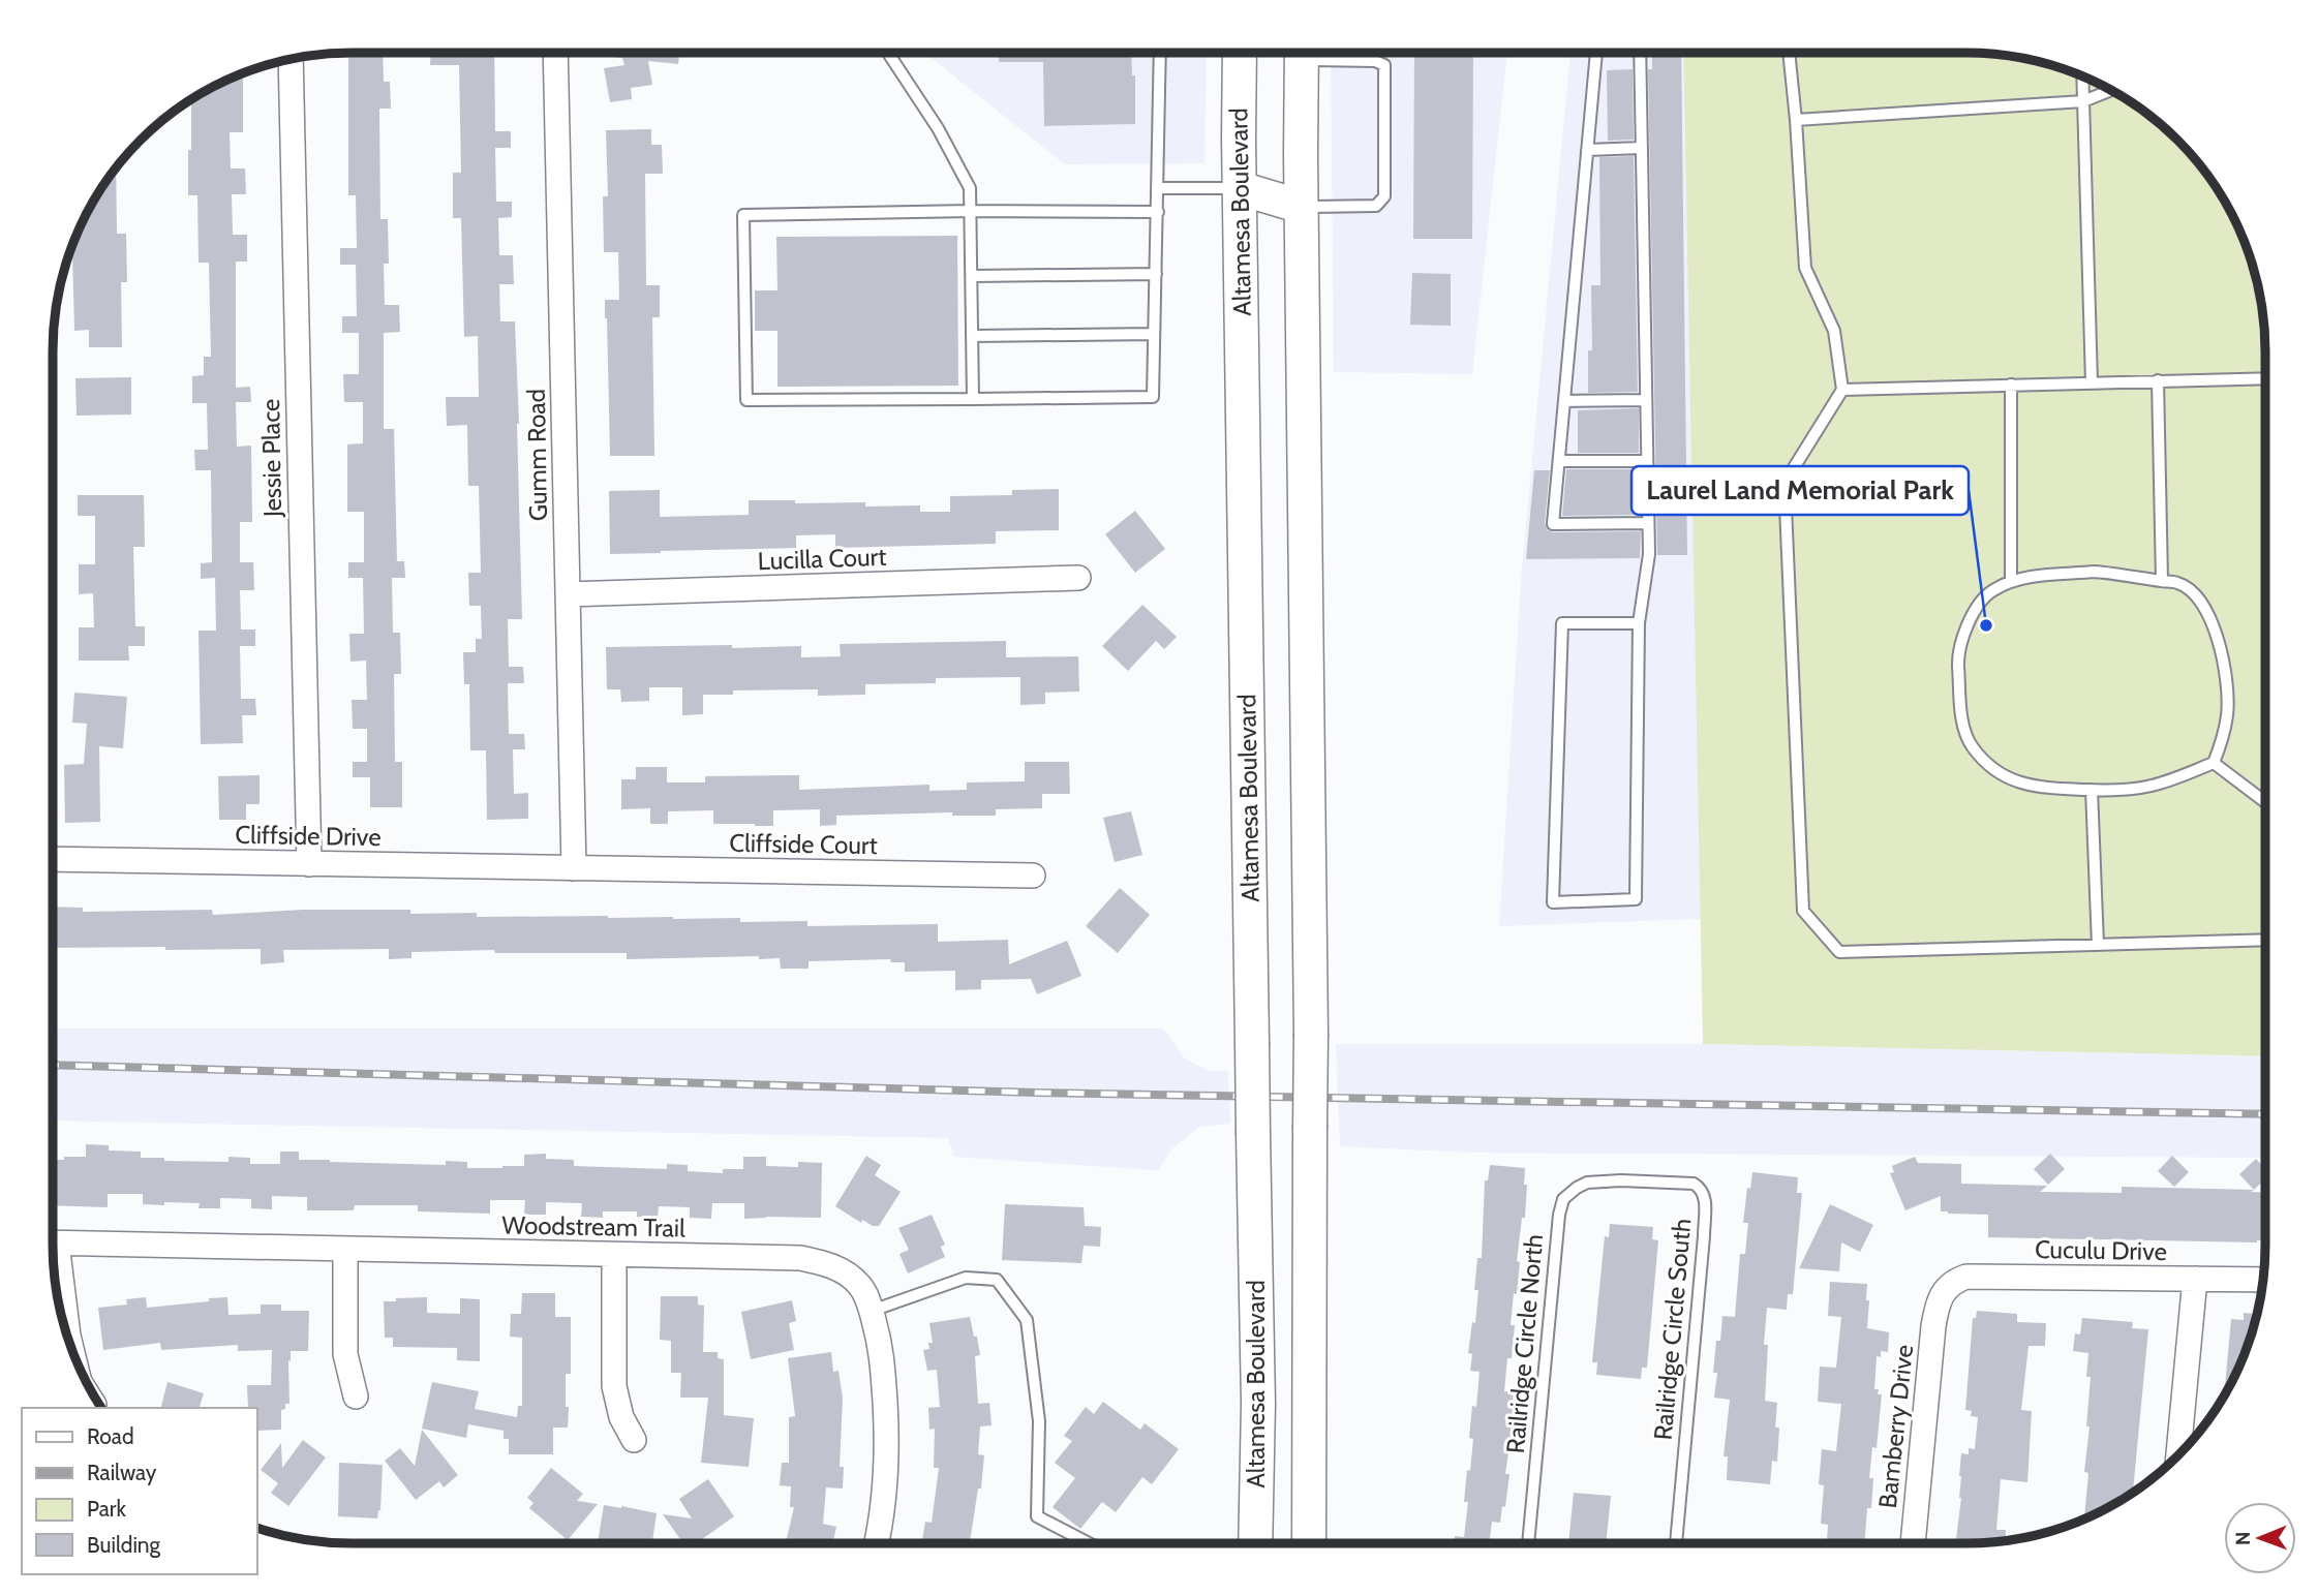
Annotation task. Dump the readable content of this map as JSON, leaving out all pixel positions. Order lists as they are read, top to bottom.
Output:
{
  "streets": {
    "main road": ["Altamesa Boulevard"],
    "street": [
      "Gumm Road",
      "Jessie Place",
      "Lucilla Court",
      "Cliffside Drive",
      "Cliffside Court",
      "Woodstream Trail",
      "Cuculu Drive",
      "Bamberry Drive"
    ],
    "lane": ["Railridge Circle South", "Railridge Circle North"]
  },
  "crossings": [
    ["Gumm Road", "Lucilla Court"],
    ["Gumm Road", "Cliffside Drive"],
    ["Gumm Road", "Cliffside Court"],
    ["Jessie Place", "Cliffside Drive"],
    ["Cliffside Drive", "Cliffside Court"],
    ["Cuculu Drive", "Bamberry Drive"],
    ["Railridge Circle South", "Railridge Circle North"]
  ],
  "places": ["Laurel Land Memorial Park"],
  "legend": [
    "Road",
    "Railway",
    "Park",
    "Building"
  ],
  "north": "left"
}
